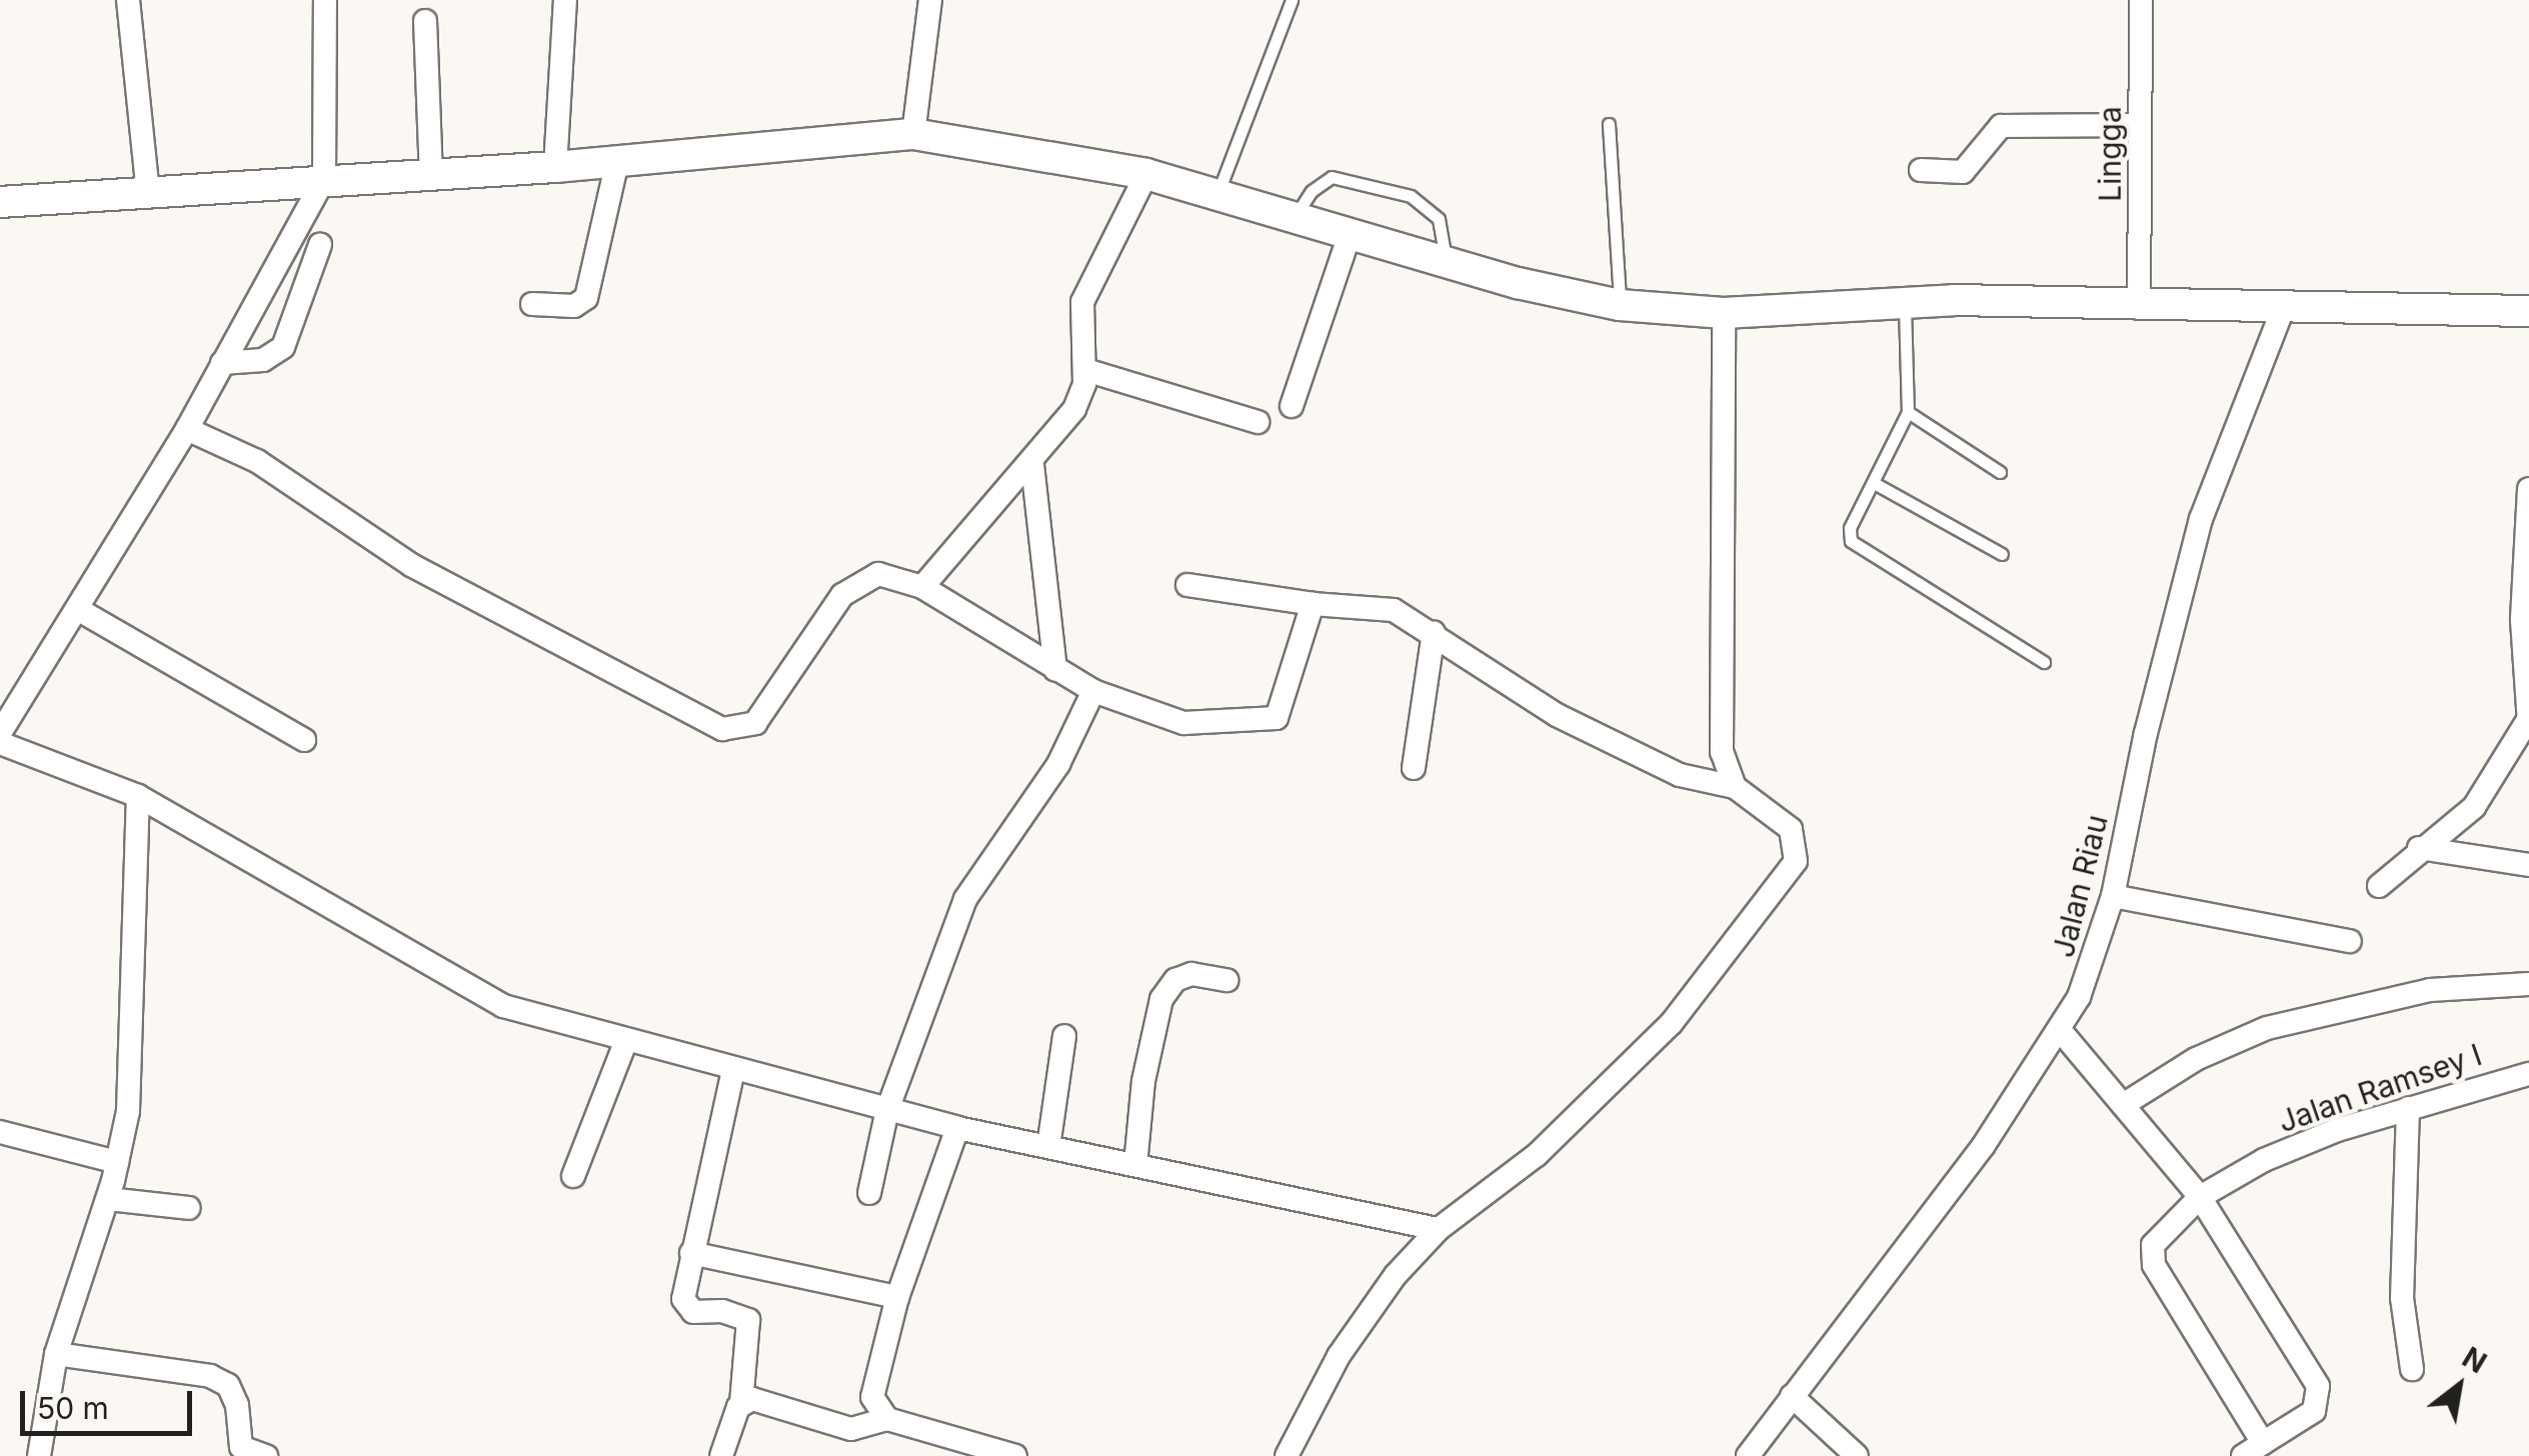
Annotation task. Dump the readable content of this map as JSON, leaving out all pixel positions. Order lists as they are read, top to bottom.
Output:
{
  "streets": {
    "street": ["Lingga", "Jalan Riau", "Jalan Ramsey I"]
  },
  "scale_bar": "50 m",
  "north": "top right"
}
